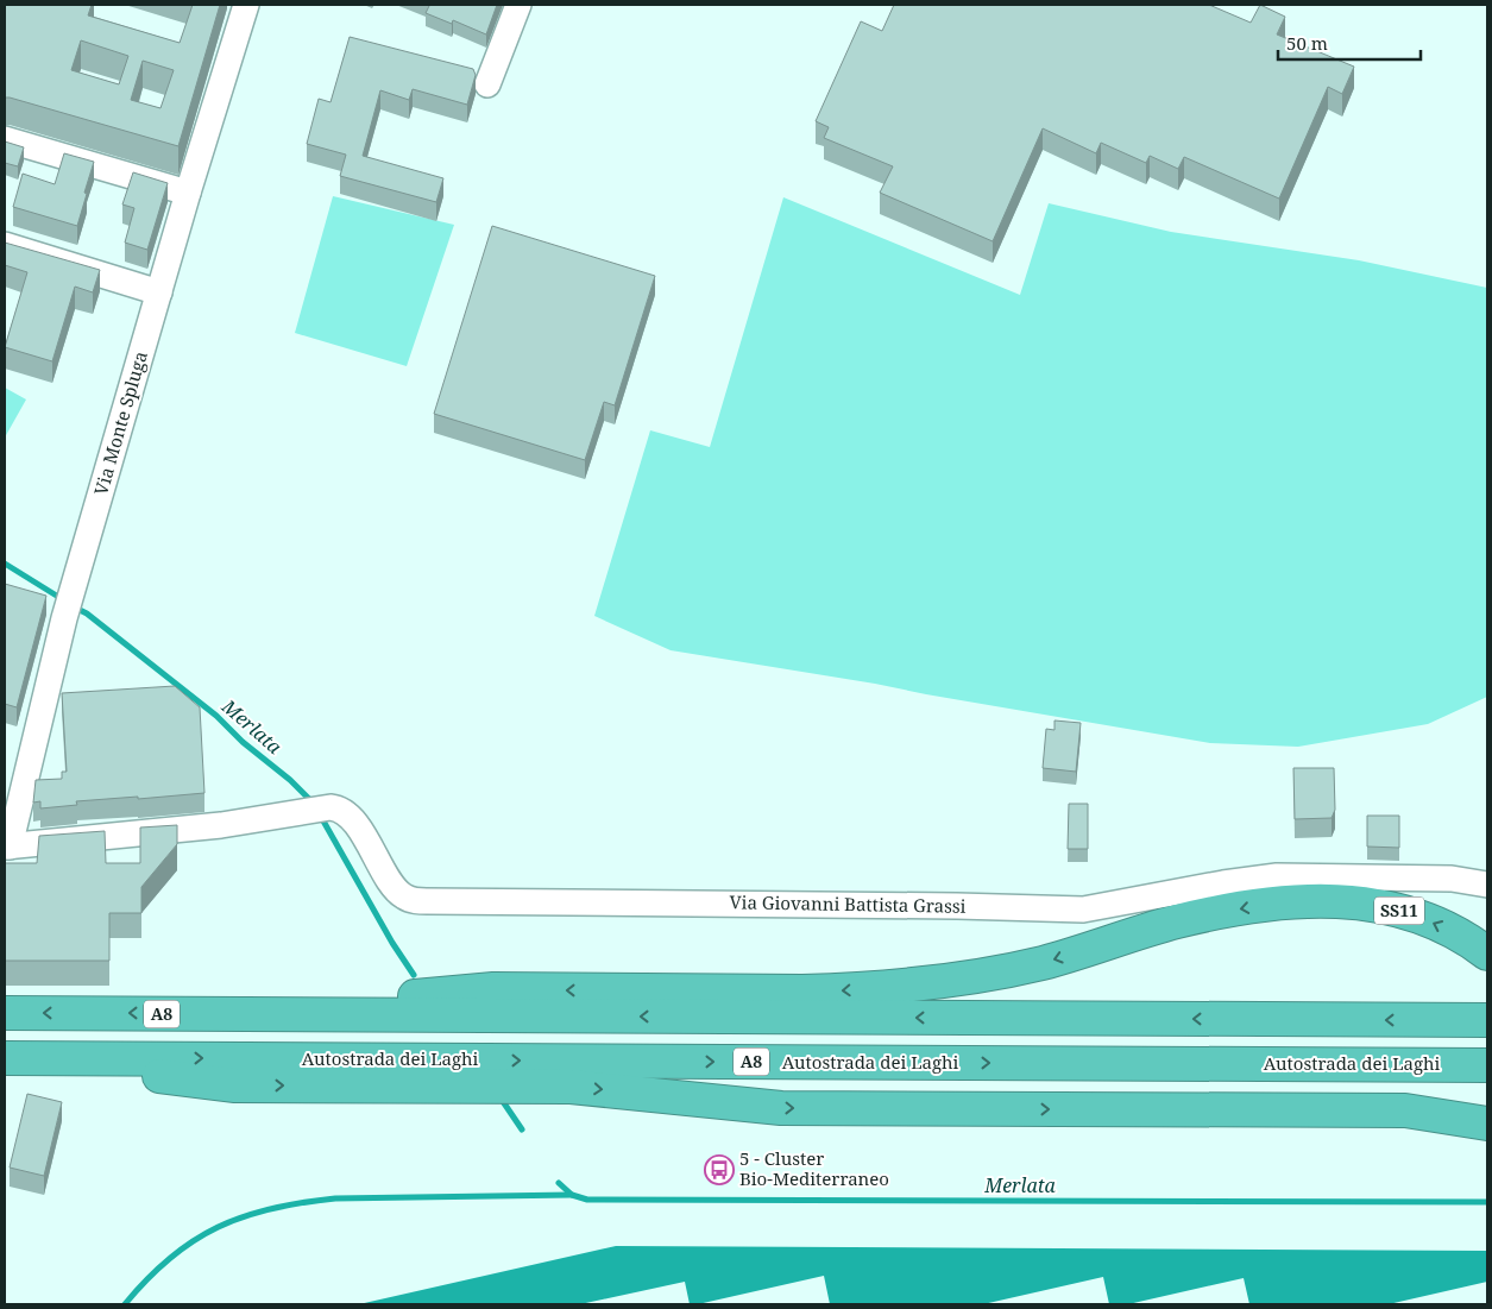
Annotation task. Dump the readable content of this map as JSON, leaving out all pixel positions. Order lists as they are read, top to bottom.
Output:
{
  "streets": {
    "highway": ["SS11", "A8", "Autostrada dei Laghi"],
    "street": ["Via Monte Spluga", "Via Giovanni Battista Grassi"]
  },
  "crossings": [
    ["Via Monte Spluga", "Via Giovanni Battista Grassi"],
    ["SS11", "A8"]
  ],
  "water": ["Merlata"],
  "places": {
    "bus stop": ["5 - Cluster Bio-Mediterraneo"]
  },
  "scale_bar": "50 m"
}
